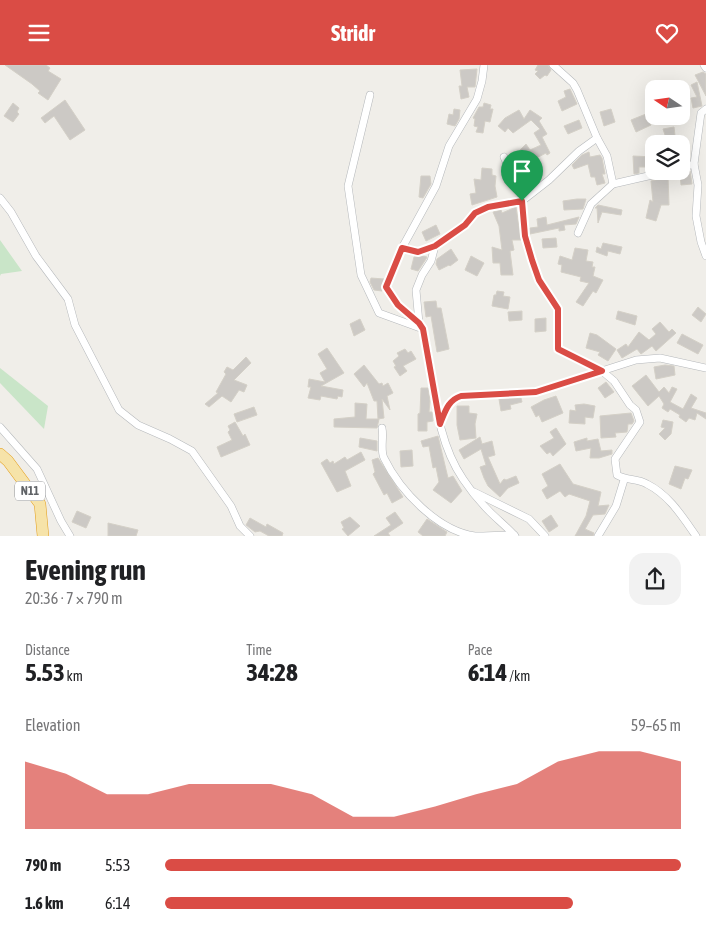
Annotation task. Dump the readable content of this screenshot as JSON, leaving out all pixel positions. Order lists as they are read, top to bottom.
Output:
{
  "streets": {
    "highway": ["N11"]
  },
  "north": "left",
  "page": {
    "header": "Stridr",
    "heading": ["Evening run", "20:36 · 7 × 790 m"],
    "stats": [
      ["Distance", "5.53 km"],
      ["Time", "34:28"],
      ["Pace", "6:14 /km"]
    ],
    "chart": ["Elevation", "59–65 m"],
    "list": [
      {
        "name": "790 m",
        "note": "5:53"
      },
      {
        "name": "1.6 km",
        "note": "6:14"
      }
    ]
  }
}
